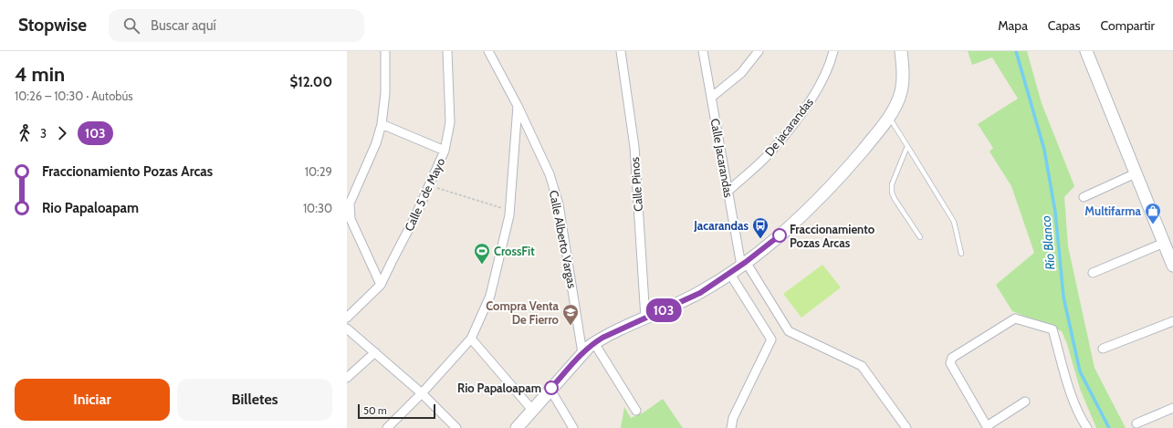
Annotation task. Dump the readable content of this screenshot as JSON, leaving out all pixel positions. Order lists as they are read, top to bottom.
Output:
{
  "streets": {
    "street": [
      "De jacarandas",
      "Calle Jacarandas",
      "Calle Pinos",
      "Calle 5 de Mayo",
      "Calle Alberto Vargas"
    ]
  },
  "crossings": [
    ["De jacarandas", "Calle Jacarandas"]
  ],
  "water": ["Río Blanco"],
  "places": {
    "shop": ["Multifarma"],
    "other": ["Fraccionamiento Pozas Arcas", "Rio Papaloapam"],
    "bus stop": ["Jacarandas"],
    "sports": ["CrossFit"],
    "school or university": ["Compra Venta De Fierro"]
  },
  "lines": ["bus line 103"],
  "scale_bar": "50 m",
  "page": {
    "header": "Stopwise",
    "search": "Buscar aquí",
    "nav": ["Mapa", "Capas", "Compartir"],
    "heading": ["4 min", "10:26 – 10:30 · Autobús", "$12.00"],
    "on_map": "103",
    "legs": ["3", "103"],
    "list": [
      {
        "name": "Fraccionamiento Pozas Arcas",
        "value": "10:29"
      },
      {
        "name": "Rio Papaloapam",
        "value": "10:30"
      }
    ],
    "buttons": ["Iniciar", "Billetes"],
    "scale": "50 m"
  }
}
